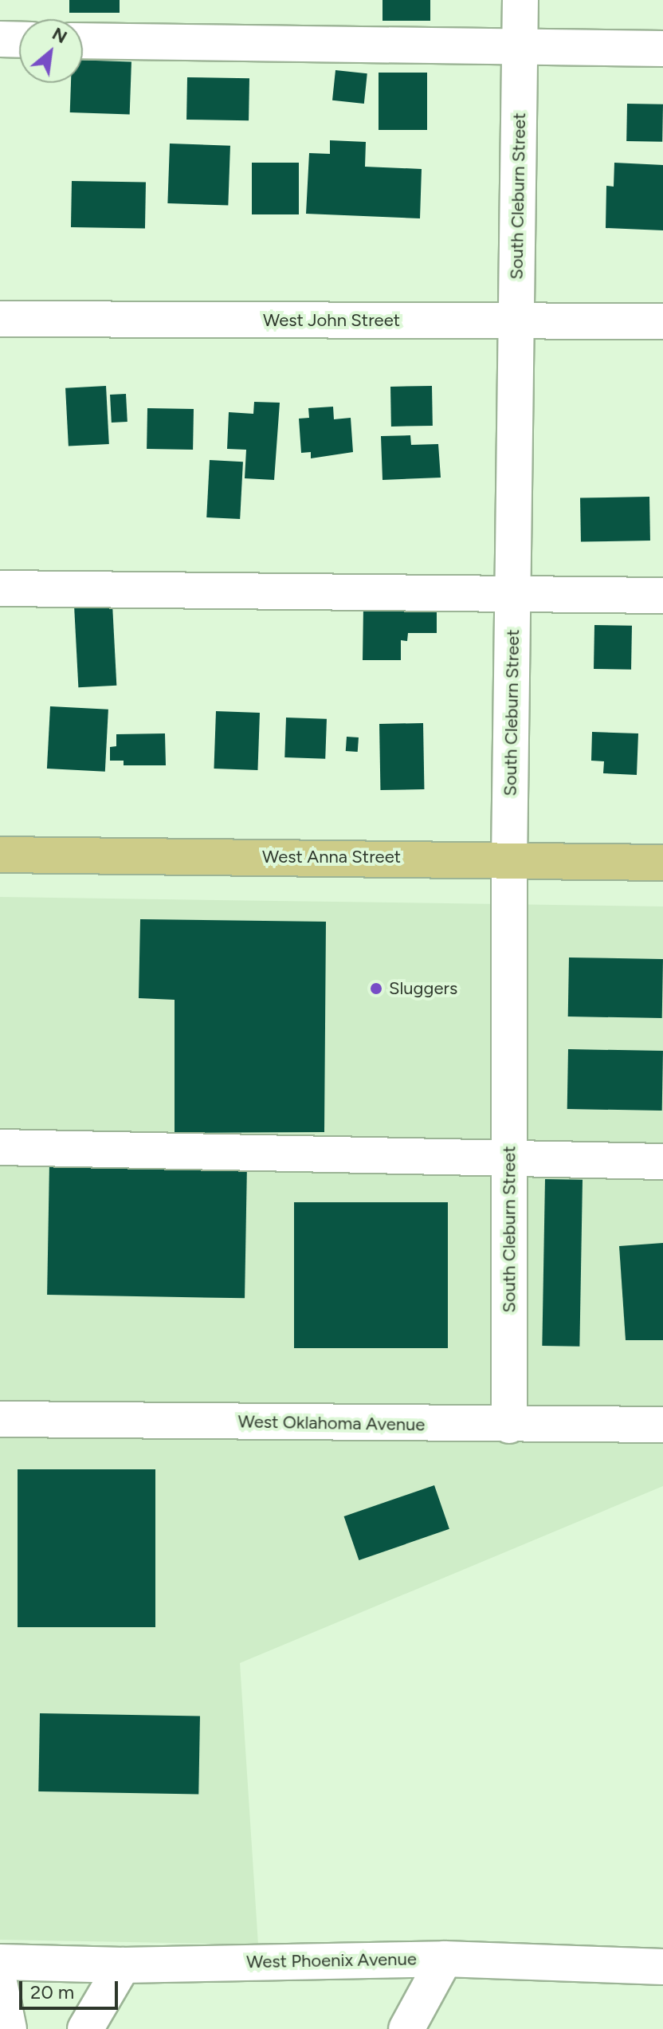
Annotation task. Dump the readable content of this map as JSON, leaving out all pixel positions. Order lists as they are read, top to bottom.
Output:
{
  "streets": {
    "main road": ["West Anna Street"],
    "street": [
      "South Cleburn Street",
      "West John Street",
      "West Oklahoma Avenue",
      "West Phoenix Avenue"
    ]
  },
  "crossings": [
    ["South Cleburn Street", "West John Street"],
    ["South Cleburn Street", "West Anna Street"],
    ["South Cleburn Street", "West Oklahoma Avenue"]
  ],
  "places": ["Sluggers"],
  "scale_bar": "20 m",
  "north": "top right"
}
